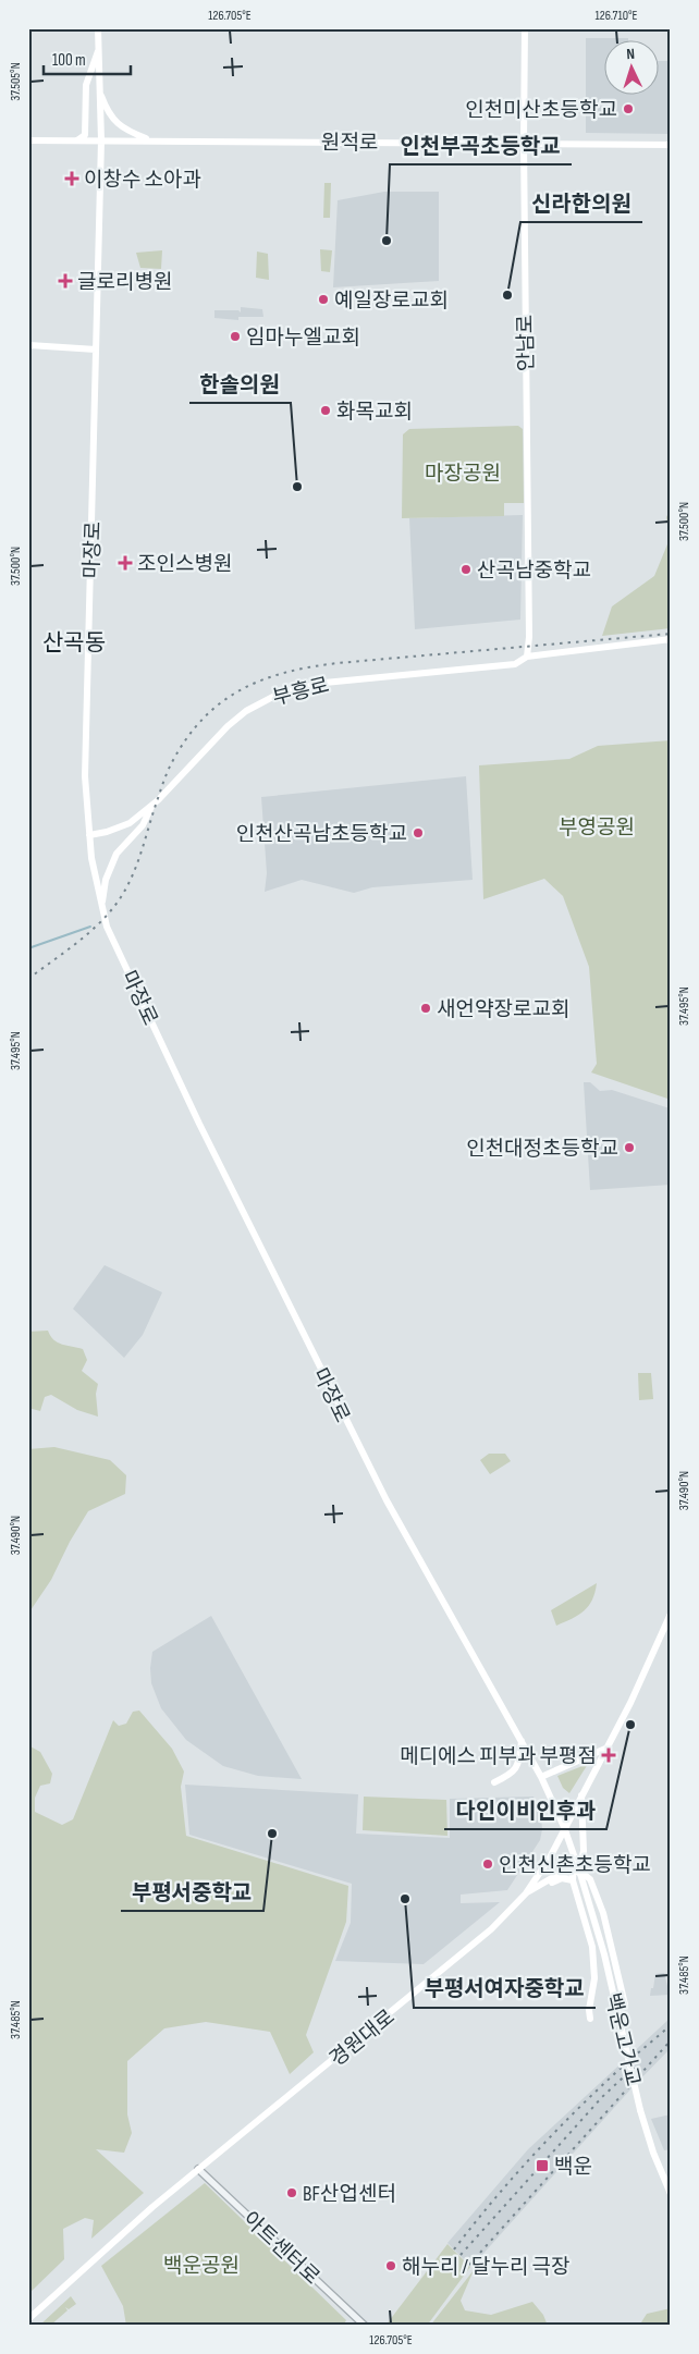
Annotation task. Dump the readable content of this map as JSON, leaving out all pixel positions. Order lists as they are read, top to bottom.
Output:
{
  "streets": {
    "main road": [
      "원적로",
      "안남로",
      "마장로",
      "부흥로",
      "경원대로",
      "백운고가교"
    ],
    "street": ["아트센터로"]
  },
  "crossings": [
    ["원적로", "안남로"],
    ["원적로", "마장로"],
    ["안남로", "부흥로"],
    ["마장로", "부흥로"],
    ["마장로", "경원대로"],
    ["마장로", "백운고가교"],
    ["경원대로", "아트센터로"]
  ],
  "districts": ["산곡동"],
  "parks": ["마장공원", "부영공원", "백운공원"],
  "places": {
    "other": [
      "인천미산초등학교",
      "인천부곡초등학교",
      "신라한의원",
      "예일장로교회",
      "임마누엘교회",
      "화목교회",
      "한솔의원",
      "산곡남중학교",
      "인천산곡남초등학교",
      "새언약장로교회",
      "인천대정초등학교",
      "다인이비인후과",
      "부평서중학교",
      "인천신촌초등학교",
      "부평서여자중학교",
      "BF산업센터",
      "해누리 / 달누리 극장"
    ],
    "health": [
      "이창수 소아과",
      "글로리병원",
      "조인스병원",
      "메디에스 피부과 부평점"
    ],
    "transit": ["백운"]
  },
  "scale_bar": "100 m",
  "north": "top",
  "coordinates": [
    "126.705°E",
    "126.710°E",
    "37.505°N",
    "37.500°N",
    "37.495°N",
    "37.490°N",
    "37.485°N"
  ]
}
